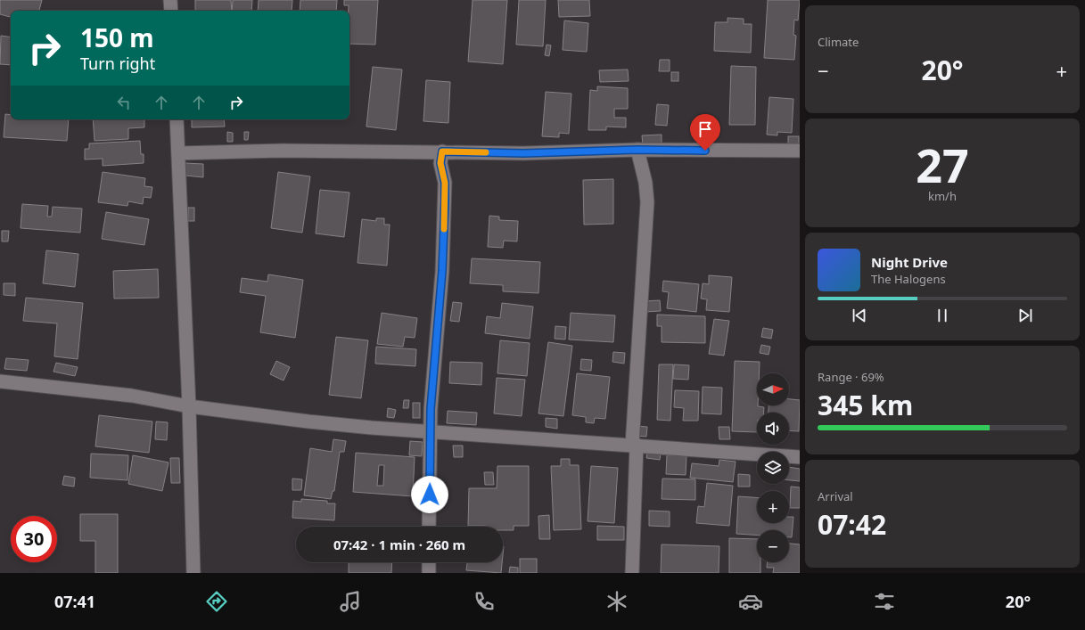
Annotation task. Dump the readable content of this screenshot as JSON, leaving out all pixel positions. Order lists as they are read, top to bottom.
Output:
{
  "north": "right",
  "page": {
    "tile": [
      "Climate",
      ["27", "km/h"],
      ["Range · 69%", "345 km"],
      ["Arrival", "07:42"]
    ],
    "turn": ["150 m", "Turn right"],
    "heat": ["−", "20°", "+"],
    "song": ["Night Drive", "The Halogens"],
    "map_buttons": ["+", "−"],
    "limit": "30",
    "trip": "07:42 · 1 min · 260 m",
    "tabs": ["07:41", "20°"]
  }
}
